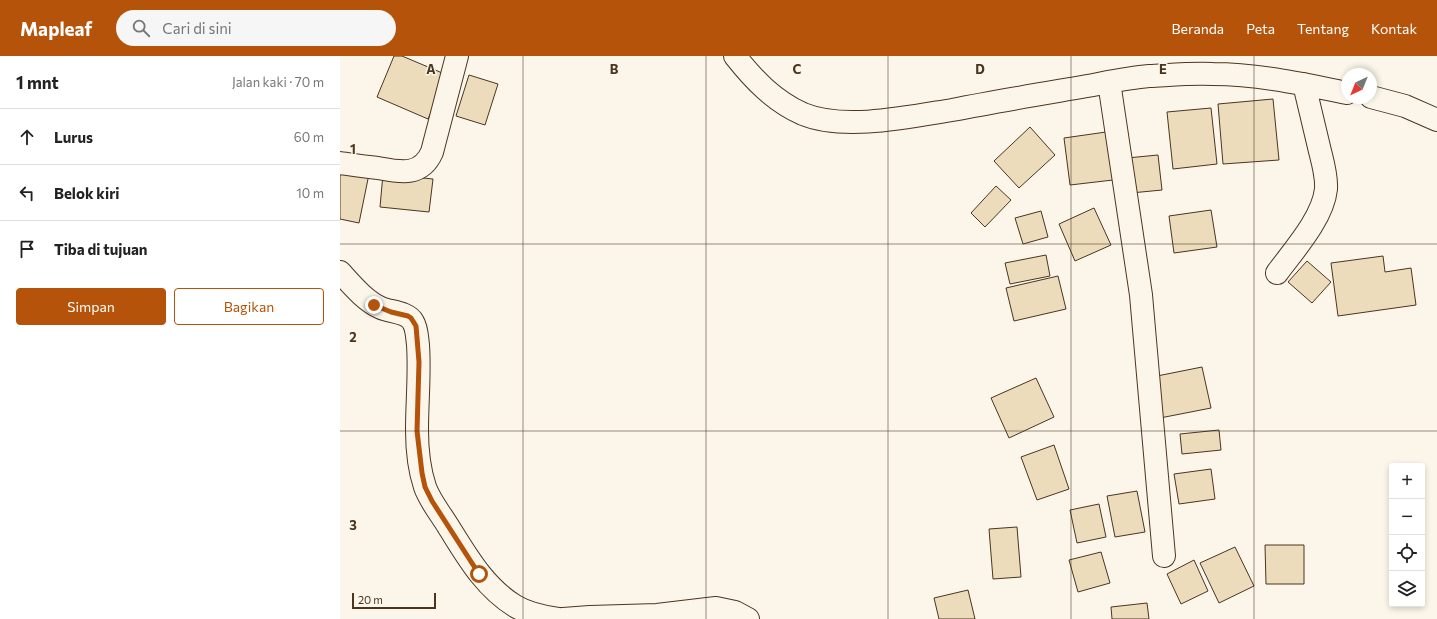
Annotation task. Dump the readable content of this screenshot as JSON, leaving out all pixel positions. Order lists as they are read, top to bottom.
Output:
{
  "scale_bar": "20 m",
  "north": "bottom left",
  "page": {
    "header": "Mapleaf",
    "search": "Cari di sini",
    "nav": [
      "Beranda",
      "Peta",
      "Tentang",
      "Kontak"
    ],
    "heading": ["1 mnt", "Jalan kaki · 70 m"],
    "list": [
      ["Lurus", "60 m"],
      ["Belok kiri", "10 m"],
      "Tiba di tujuan"
    ],
    "buttons": ["Simpan", "Bagikan"],
    "map_buttons": ["+", "−"],
    "scale": "20 m"
  },
  "grid": {
    "columns": [
      "A",
      "B",
      "C",
      "D",
      "E"
    ],
    "rows": ["1", "2", "3"]
  }
}
